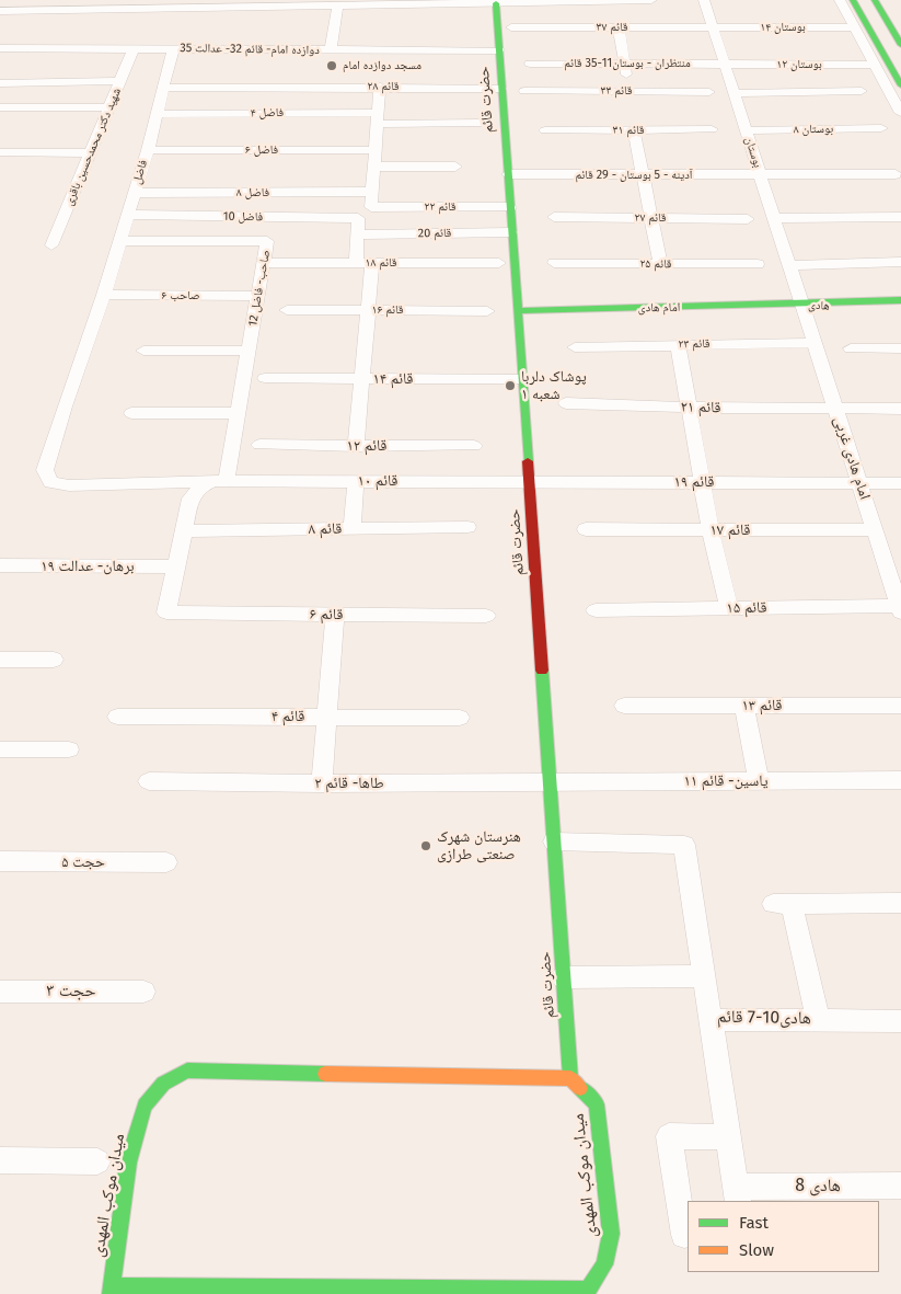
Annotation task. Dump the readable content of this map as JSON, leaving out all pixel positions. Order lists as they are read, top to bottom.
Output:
{
  "streets": {
    "street": [
      "قائم ۳۷",
      "بوستان ۱۴",
      "دوازده امام- قائم 32- عدالت 35",
      "منتظران - بوستان11-35 قائم",
      "بوستان ۱۲",
      "قائم ۲۸",
      "قائم ۳۳",
      "حضرت قائم",
      "فاضل ۴",
      "بوستان ۸",
      "قائم ۳۱",
      "شهید دکتر محمدحسین باقری",
      "فاضل ۶",
      "بوستان",
      "فاضل",
      "آدینه - 5 بوستان - 29 قائم",
      "فاضل ۸",
      "قائم ۲۲",
      "فاضل 10",
      "قائم ۲۷",
      "قائم 20",
      "قائم ۱۸",
      "قائم ۲۵",
      "صاحب- فاضل 12",
      "صاحب ۶",
      "هادی",
      "امام هادی",
      "قائم ۱۶",
      "قائم ۲۳",
      "قائم ۱۴",
      "قائم ۲۱",
      "قائم ۱۲",
      "امام هادی غربی",
      "قائم ۱۰",
      "قائم ۱۹",
      "قائم ۸",
      "قائم ۱۷",
      "برهان- عدالت ۱۹",
      "قائم ۱۵",
      "قائم ۶",
      "قائم ۱۳",
      "قائم ۴",
      "یاسین- قائم ۱۱",
      "طاها- قائم ۲",
      "حجت ۵",
      "حجت ۳",
      "هادی10-7 قائم",
      "میدان موکب المهدی",
      "هادی 8"
    ]
  },
  "crossings": [
    ["قائم ۳۷", "بوستان ۱۴"],
    ["قائم ۳۷", "بوستان"],
    ["بوستان ۱۴", "بوستان"],
    ["دوازده امام- قائم 32- عدالت 35", "حضرت قائم"],
    ["دوازده امام- قائم 32- عدالت 35", "شهید دکتر محمدحسین باقری"],
    ["دوازده امام- قائم 32- عدالت 35", "فاضل"],
    ["منتظران - بوستان11-35 قائم", "بوستان ۱۲"],
    ["منتظران - بوستان11-35 قائم", "بوستان"],
    ["بوستان ۱۲", "بوستان"],
    ["قائم ۲۸", "حضرت قائم"],
    ["قائم ۲۸", "فاضل"],
    ["حضرت قائم", "آدینه - 5 بوستان - 29 قائم"],
    ["حضرت قائم", "قائم ۲۲"],
    ["حضرت قائم", "قائم 20"],
    ["حضرت قائم", "امام هادی"],
    ["حضرت قائم", "قائم ۱۴"],
    ["حضرت قائم", "قائم ۱۰"],
    ["حضرت قائم", "قائم ۱۹"],
    ["حضرت قائم", "یاسین- قائم ۱۱"],
    ["حضرت قائم", "طاها- قائم ۲"],
    ["حضرت قائم", "هادی10-7 قائم"],
    ["حضرت قائم", "میدان موکب المهدی"],
    ["فاضل ۴", "فاضل"],
    ["بوستان ۸", "بوستان"],
    ["فاضل ۶", "فاضل"],
    ["بوستان", "آدینه - 5 بوستان - 29 قائم"],
    ["بوستان", "هادی"],
    ["بوستان", "امام هادی"],
    ["بوستان", "امام هادی غربی"],
    ["فاضل", "فاضل ۸"],
    ["فاضل", "فاضل 10"],
    ["فاضل", "صاحب- فاضل 12"],
    ["فاضل", "صاحب ۶"],
    ["فاضل", "قائم ۱۰"],
    ["فاضل ۸", "قائم ۲۲"],
    ["فاضل 10", "قائم 20"],
    ["قائم ۱۸", "صاحب- فاضل 12"],
    ["صاحب- فاضل 12", "صاحب ۶"],
    ["صاحب- فاضل 12", "قائم ۱۰"],
    ["صاحب ۶", "قائم ۱۰"],
    ["هادی", "امام هادی"],
    ["هادی", "امام هادی غربی"],
    ["امام هادی", "امام هادی غربی"],
    ["قائم ۲۳", "امام هادی غربی"],
    ["قائم ۲۱", "امام هادی غربی"],
    ["امام هادی غربی", "قائم ۱۹"],
    ["امام هادی غربی", "قائم ۱۷"],
    ["امام هادی غربی", "قائم ۱۵"],
    ["قائم ۱۰", "قائم ۱۹"],
    ["برهان- عدالت ۱۹", "قائم ۶"],
    ["یاسین- قائم ۱۱", "طاها- قائم ۲"]
  ],
  "places": ["مسجد دوازده امام", "پوشاک دلربا شعبه ۱", "هنرستان شهرک صنعتی طرازی"],
  "legend": ["Fast", "Slow"]
}
